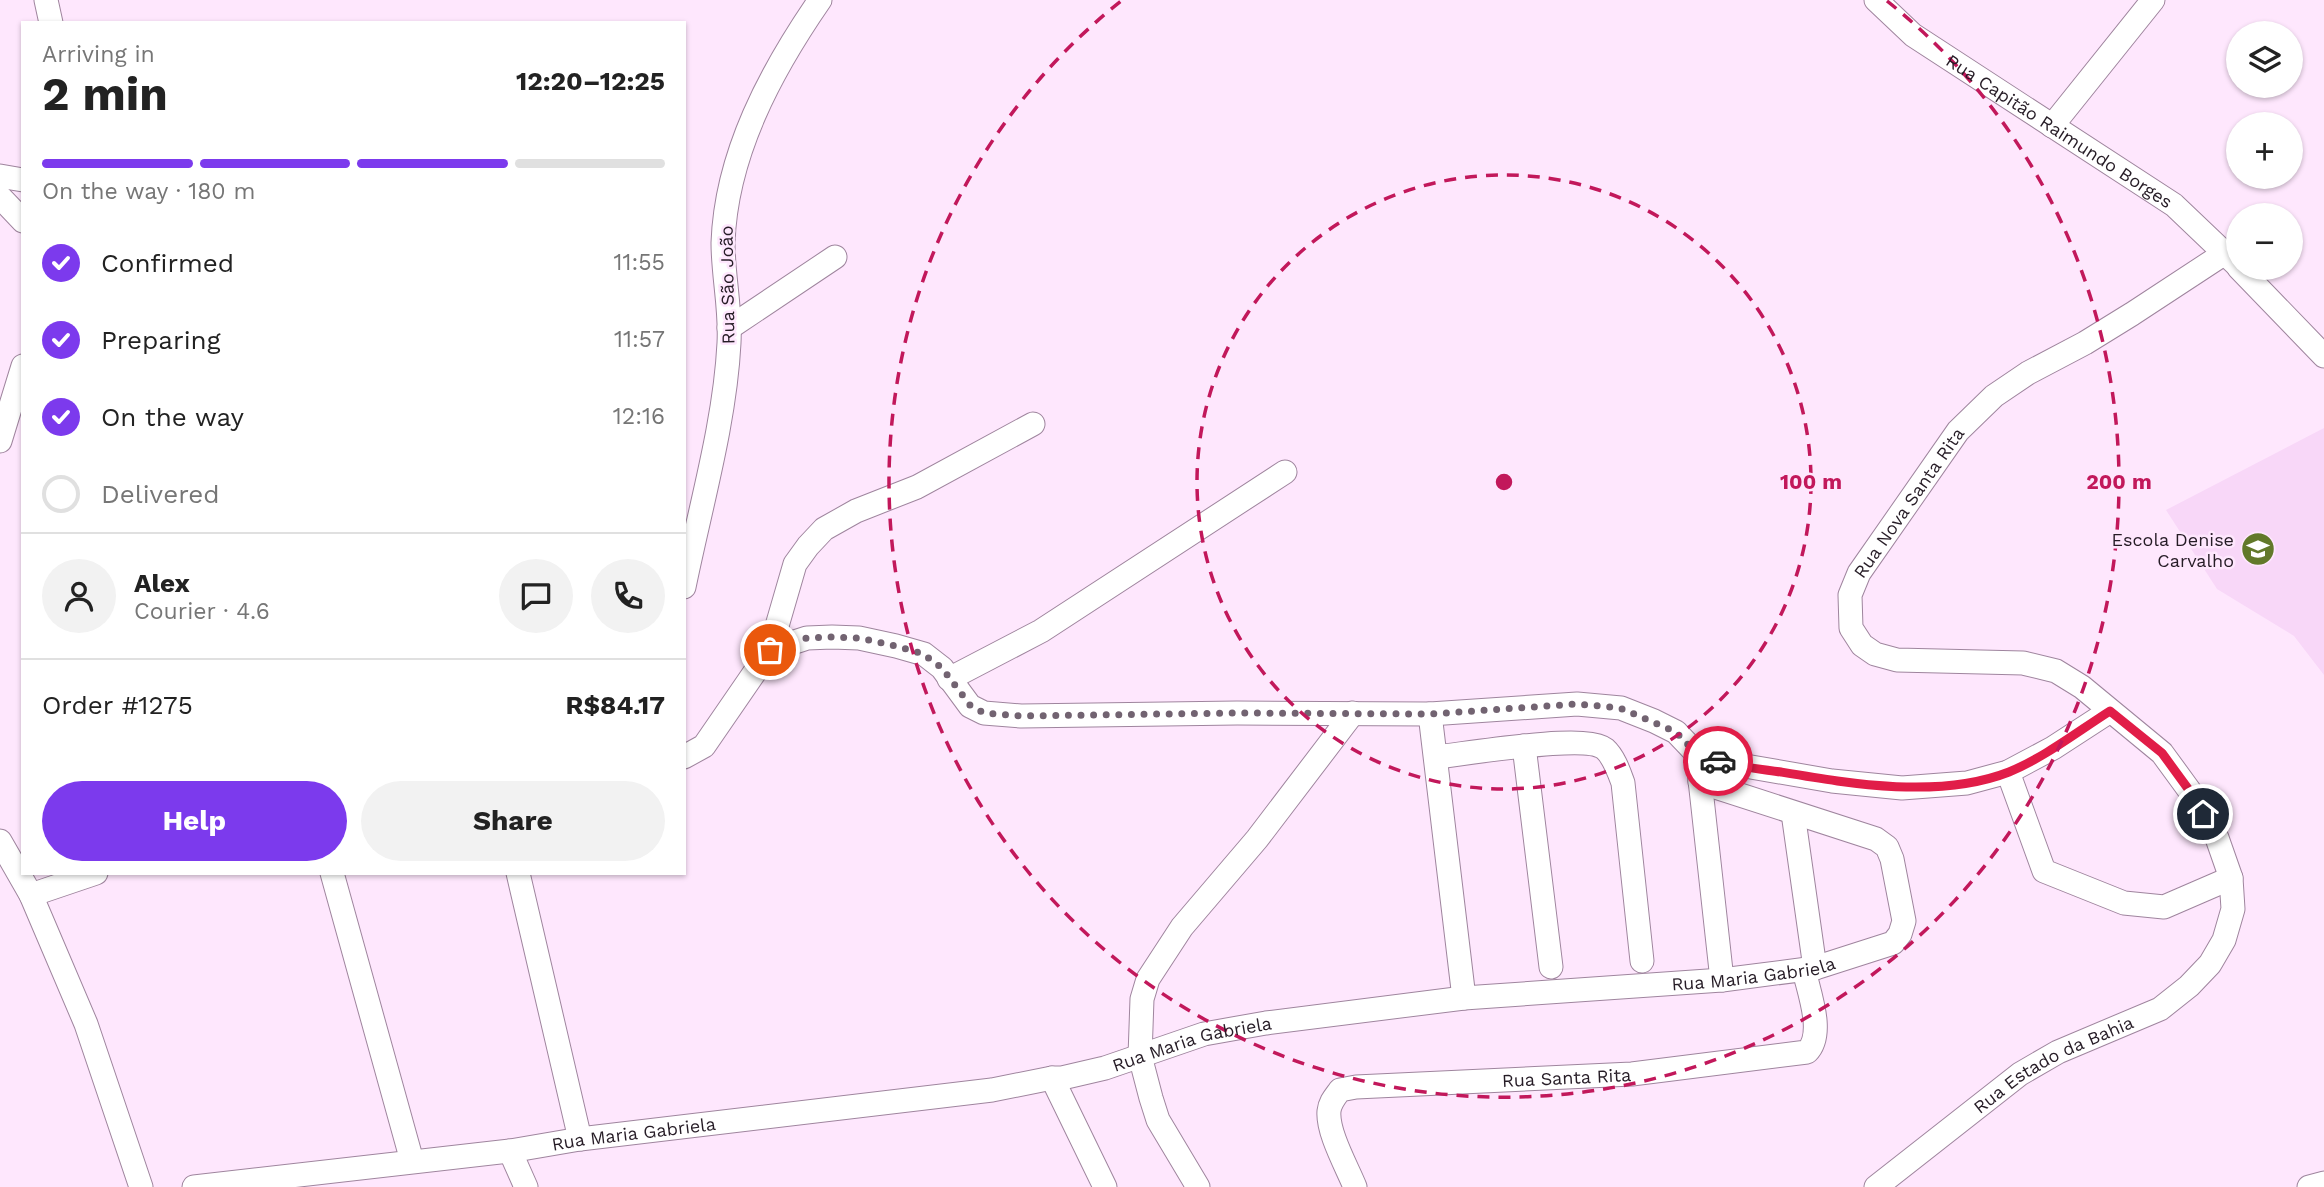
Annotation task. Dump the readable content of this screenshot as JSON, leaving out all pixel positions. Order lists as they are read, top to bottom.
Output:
{
  "streets": {
    "street": [
      "Rua Capitão Raimundo Borges",
      "Rua São João",
      "Rua Nova Santa Rita",
      "Rua Maria Gabriela",
      "Rua Estado da Bahia",
      "Rua Santa Rita"
    ]
  },
  "crossings": [
    ["Rua Nova Santa Rita", "Rua Estado da Bahia"],
    ["Rua Maria Gabriela", "Rua Santa Rita"]
  ],
  "places": {
    "school or university": ["Escola Denise Carvalho"]
  },
  "page": {
    "map_buttons": ["+", "−"],
    "heading": ["2 min", "Arriving in", "12:20–12:25"],
    "panel": [
      "Alex",
      "Courier · 4.6",
      "Order #1275",
      "R$84.17"
    ],
    "bar": "On the way · 180 m",
    "list": [
      ["Confirmed", "11:55"],
      ["Preparing", "11:57"],
      ["On the way", "12:16"],
      "Delivered"
    ],
    "buttons": ["Help", "Share"]
  },
  "rings": ["100 m", "200 m"]
}
